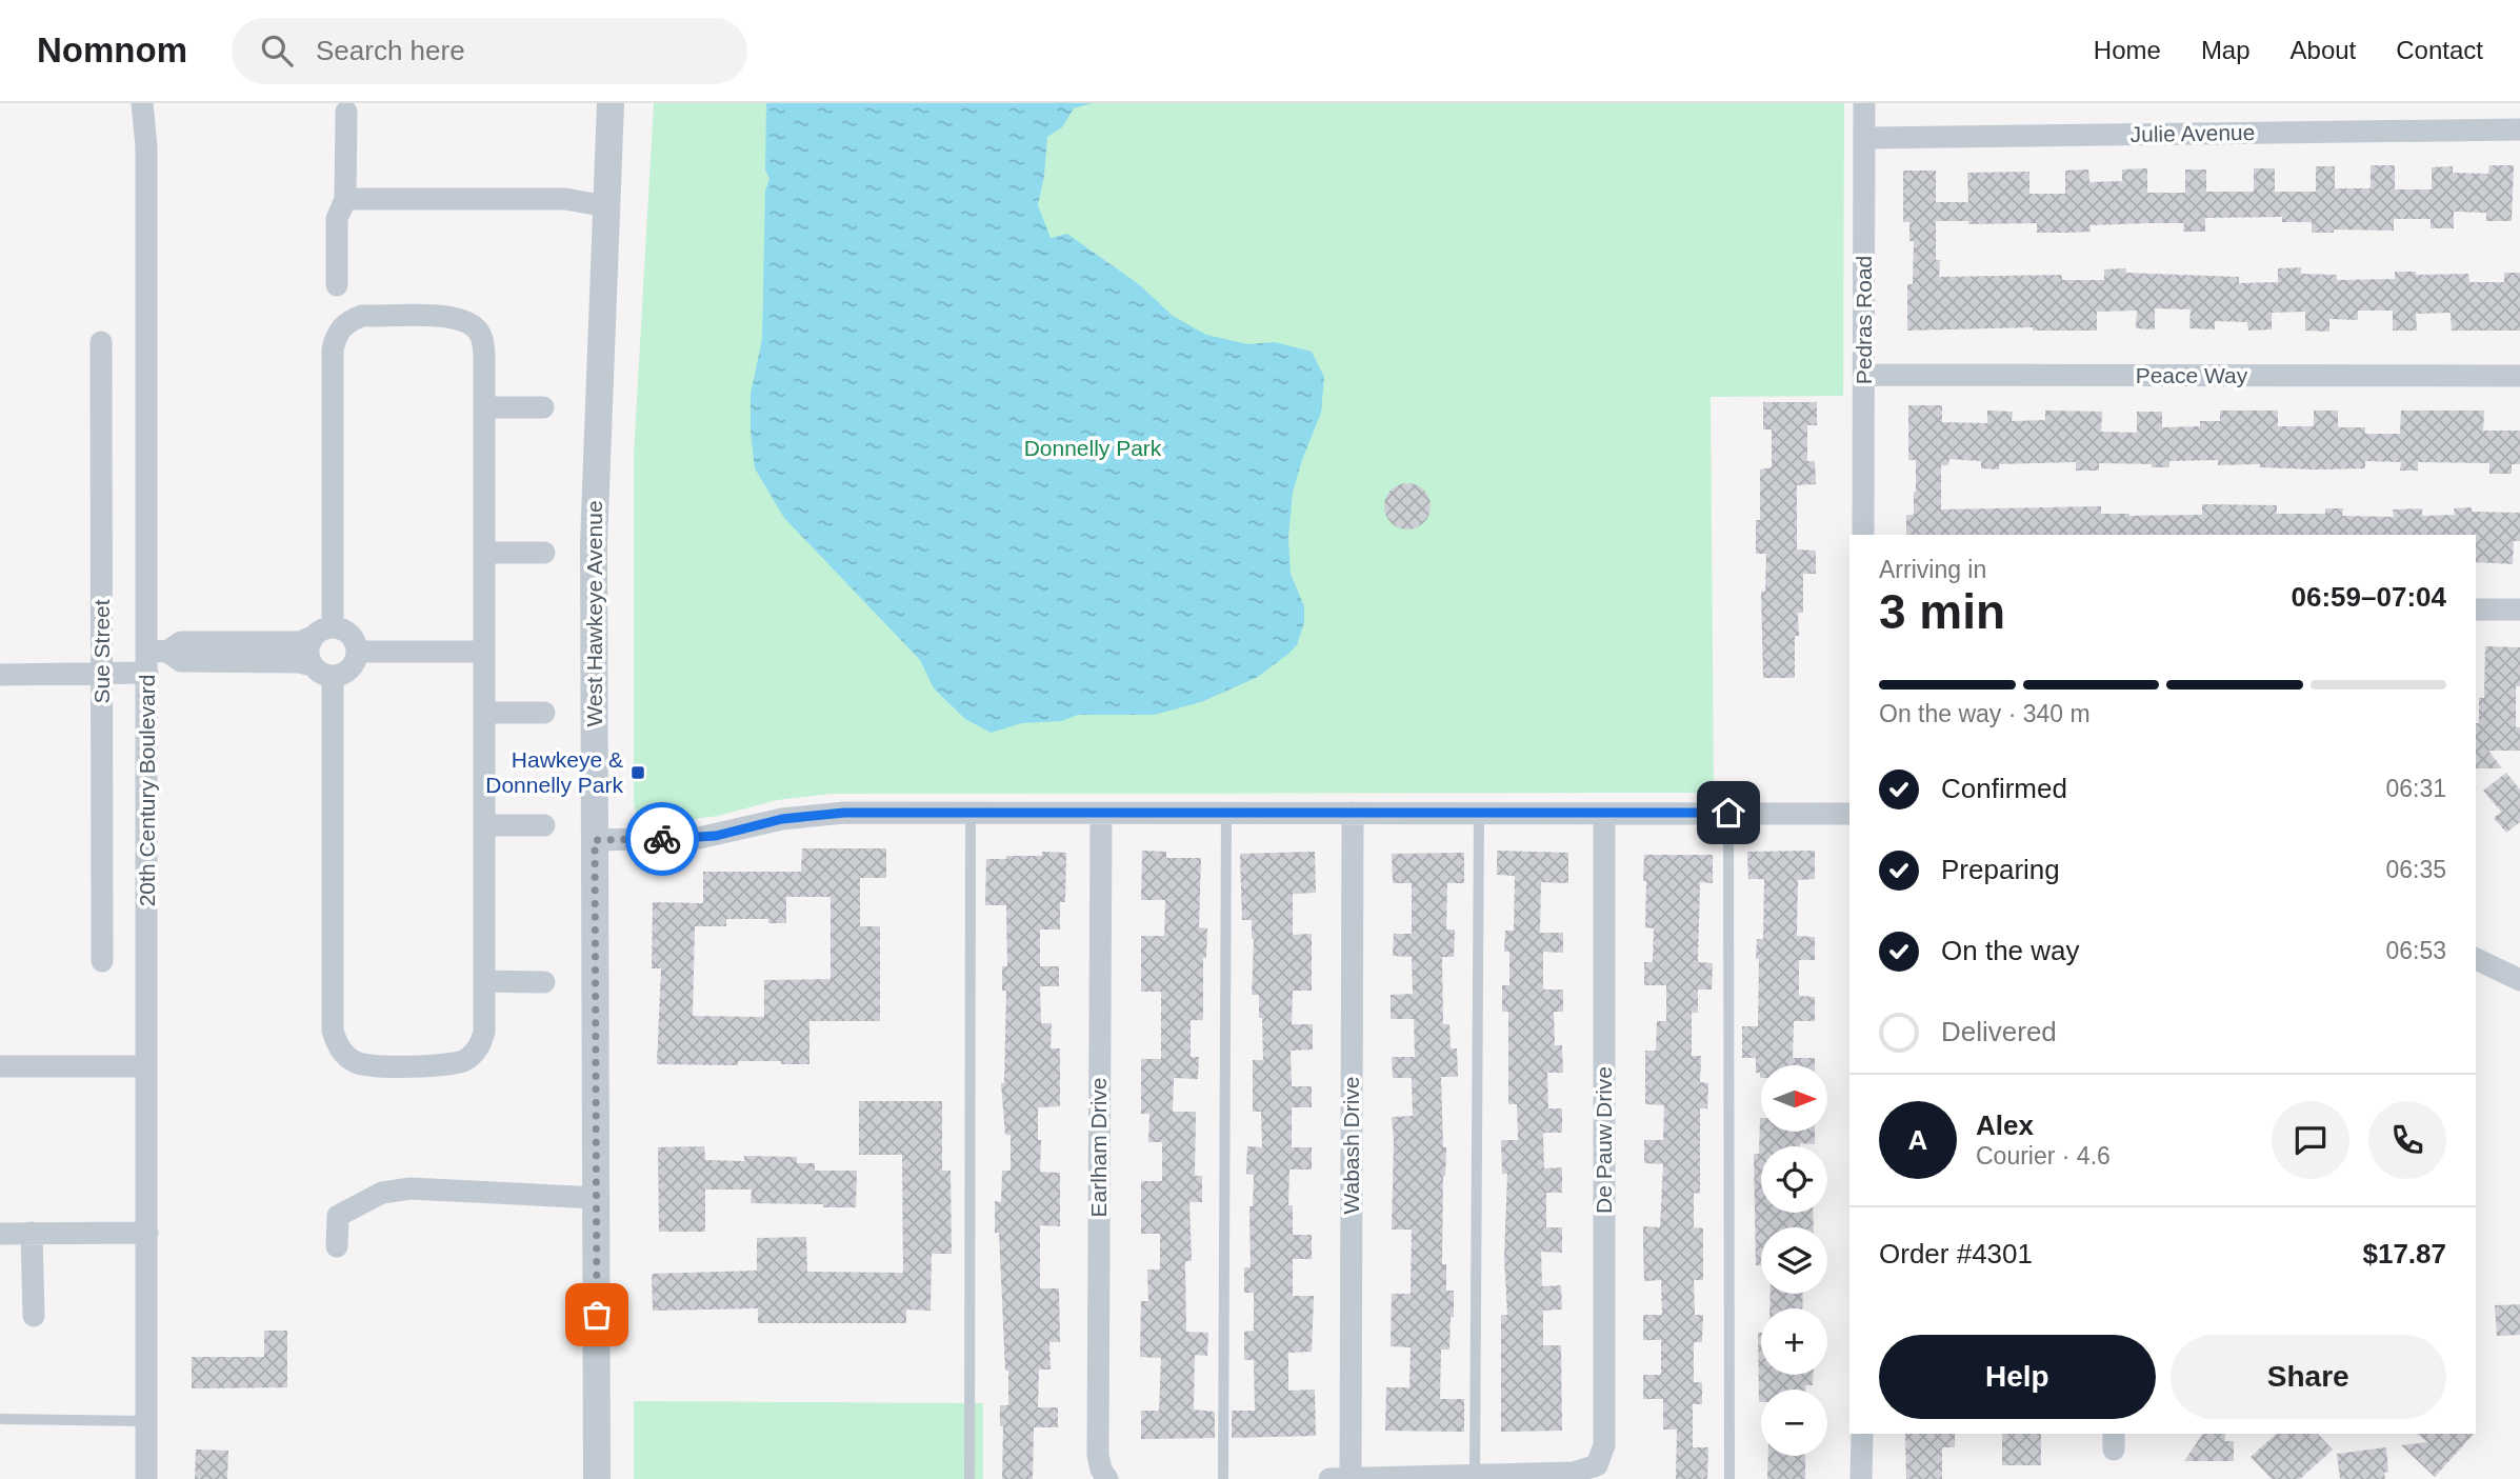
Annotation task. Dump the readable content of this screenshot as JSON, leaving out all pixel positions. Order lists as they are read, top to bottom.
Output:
{
  "streets": {
    "street": [
      "Julie Avenue",
      "Pedras Road",
      "Peace Way",
      "West Hawkeye Avenue",
      "Sue Street",
      "20th Century Boulevard",
      "De Pauw Drive",
      "Wabash Drive",
      "Earlham Drive"
    ]
  },
  "crossings": [
    ["Julie Avenue", "Pedras Road"],
    ["Pedras Road", "Peace Way"]
  ],
  "parks": ["Donnelly Park"],
  "places": {
    "transit": ["Hawkeye & Donnelly Park"]
  },
  "north": "right",
  "page": {
    "header": "Nomnom",
    "search": "Search here",
    "nav": [
      "Home",
      "Map",
      "About",
      "Contact"
    ],
    "heading": ["3 min", "Arriving in", "06:59–07:04"],
    "panel": [
      "Alex",
      "Courier · 4.6",
      "Order #4301",
      "$17.87"
    ],
    "bar": "On the way · 340 m",
    "list": [
      ["Confirmed", "06:31"],
      ["Preparing", "06:35"],
      ["On the way", "06:53"],
      "Delivered"
    ],
    "map_buttons": ["+", "−"],
    "round": "A",
    "buttons": ["Help", "Share"]
  }
}
